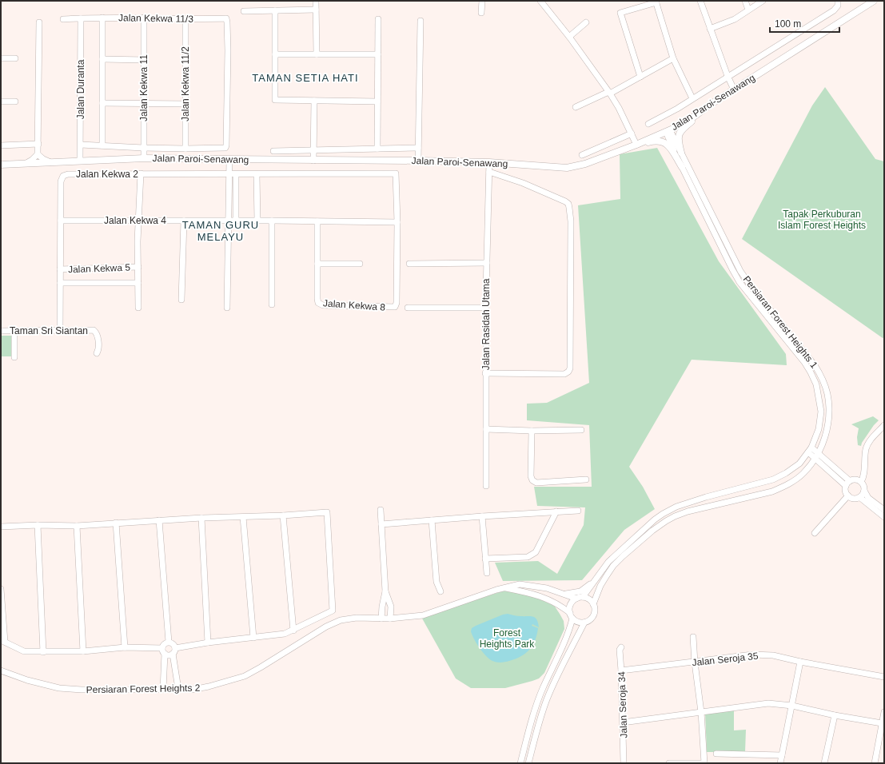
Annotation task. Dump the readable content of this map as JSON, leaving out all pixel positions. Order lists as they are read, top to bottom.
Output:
{
  "streets": {
    "main road": ["Jalan Paroi-Senawang"],
    "street": [
      "Jalan Kekwa 11/3",
      "Jalan Kekwa 11/2",
      "Jalan Kekwa 11",
      "Jalan Duranta",
      "Jalan Kekwa 2",
      "Jalan Kekwa 4",
      "Jalan Kekwa 5",
      "Jalan Kekwa 8",
      "Persiaran Forest Heights 1",
      "Jalan Rasidah Utama",
      "Taman Sri Siantan",
      "Jalan Seroja 35",
      "Persiaran Forest Heights 2",
      "Jalan Seroja 34"
    ]
  },
  "crossings": [
    ["Jalan Kekwa 11/3", "Jalan Kekwa 11/2"],
    ["Jalan Kekwa 11/3", "Jalan Kekwa 11"],
    ["Jalan Kekwa 11/3", "Jalan Duranta"],
    ["Jalan Kekwa 11", "Jalan Paroi-Senawang"],
    ["Jalan Duranta", "Jalan Paroi-Senawang"],
    ["Jalan Paroi-Senawang", "Persiaran Forest Heights 1"],
    ["Jalan Paroi-Senawang", "Jalan Rasidah Utama"],
    ["Jalan Kekwa 2", "Jalan Kekwa 4"],
    ["Jalan Kekwa 2", "Jalan Kekwa 5"],
    ["Jalan Kekwa 2", "Jalan Kekwa 8"],
    ["Jalan Kekwa 2", "Taman Sri Siantan"],
    ["Jalan Kekwa 4", "Jalan Kekwa 8"],
    ["Persiaran Forest Heights 1", "Persiaran Forest Heights 2"],
    ["Jalan Seroja 35", "Jalan Seroja 34"]
  ],
  "districts": ["TAMAN SETIA HATI", "TAMAN GURU MELAYU"],
  "parks": ["Tapak Perkuburan Islam Forest Heights", "Forest Heights Park"],
  "scale_bar": "100 m"
}
